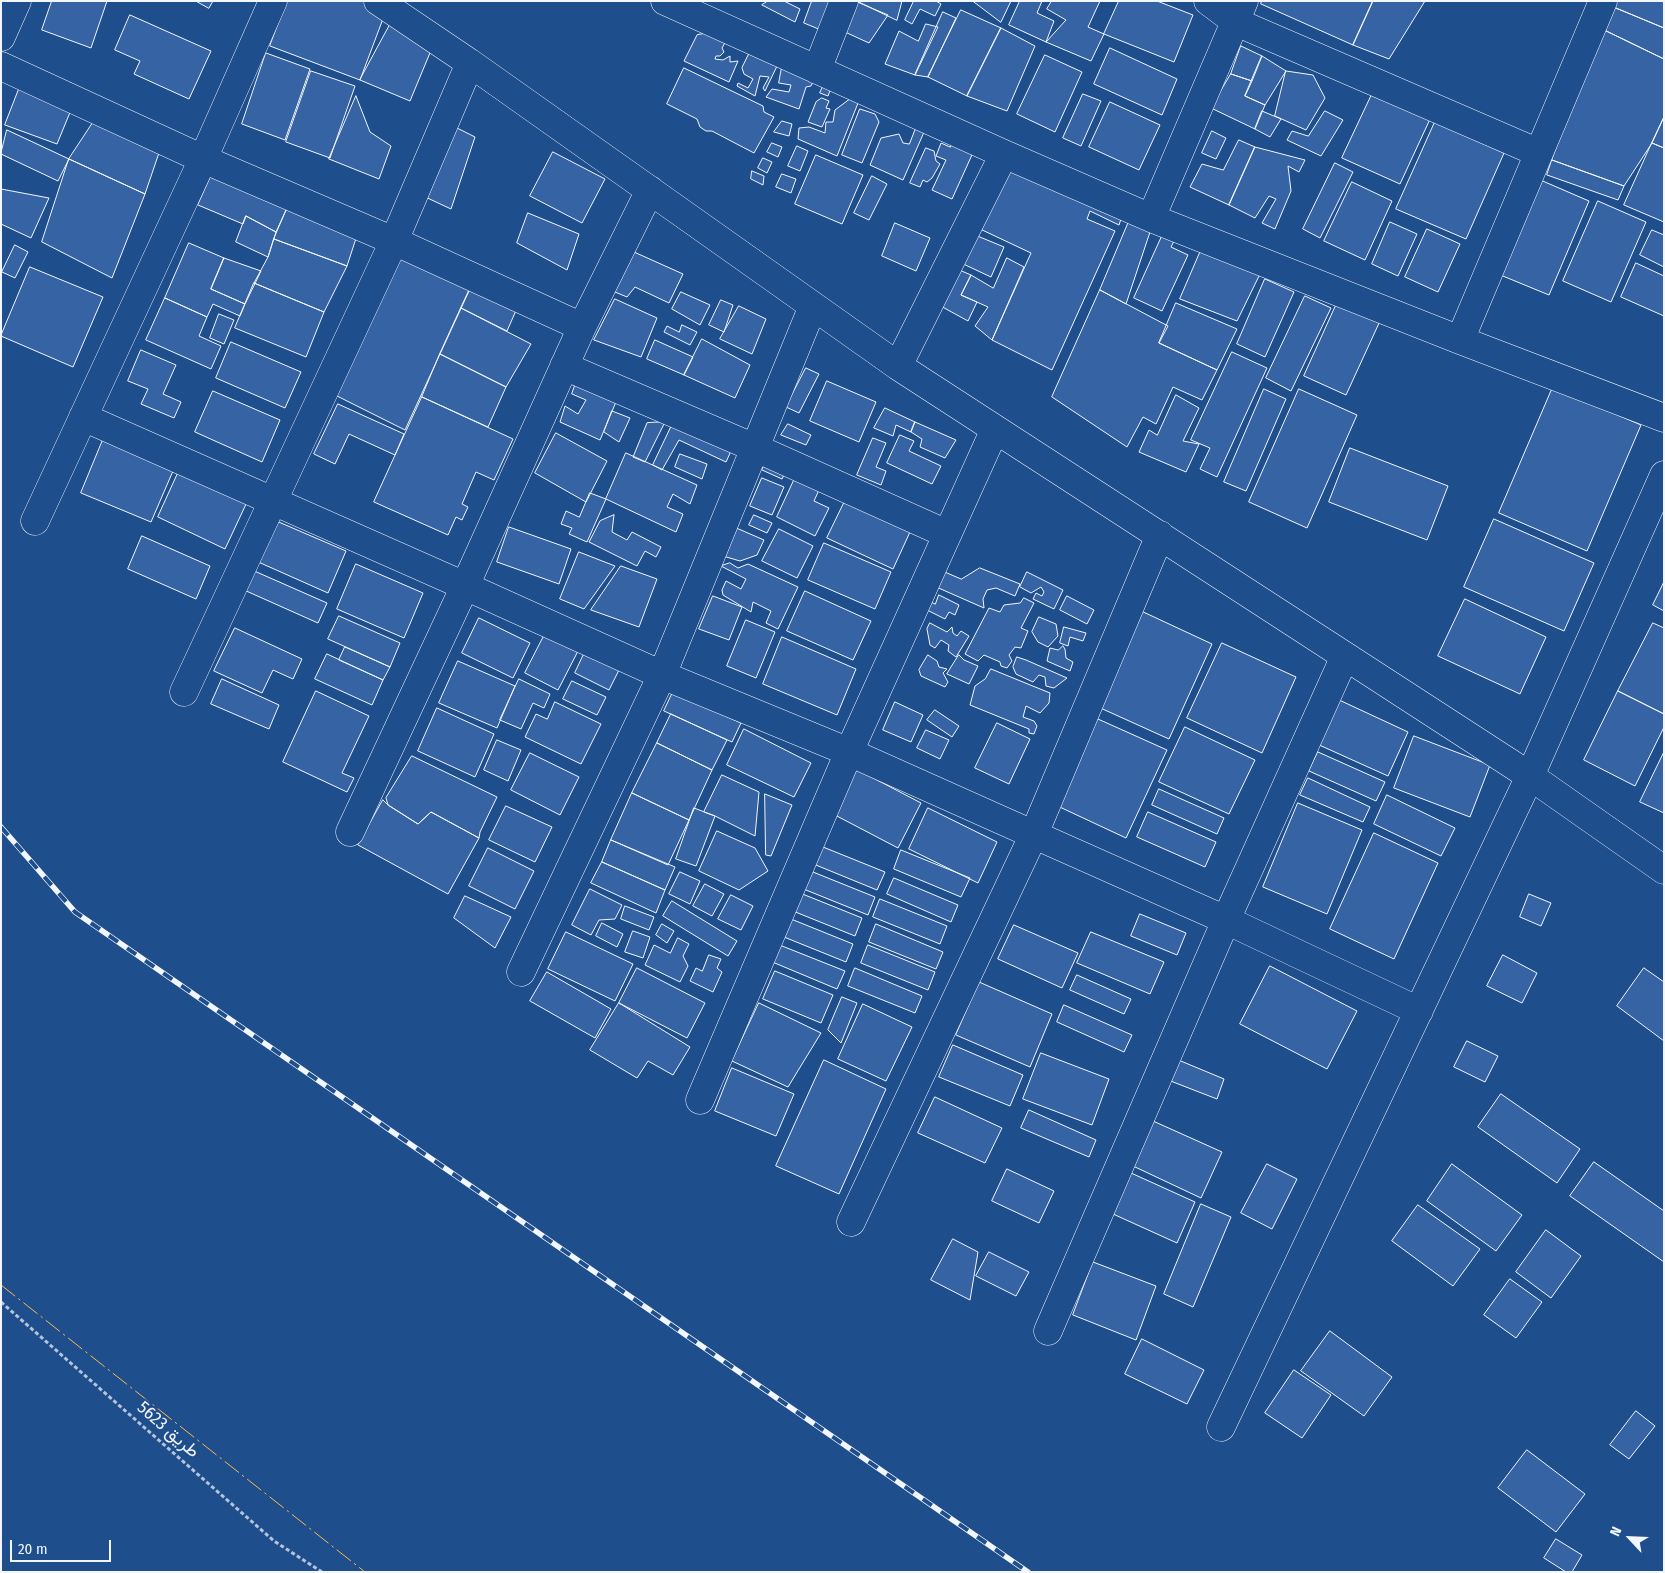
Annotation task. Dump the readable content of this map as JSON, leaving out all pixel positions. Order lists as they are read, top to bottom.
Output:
{
  "streets": {
    "path": ["طريق 5623"]
  },
  "scale_bar": "20 m",
  "north": "top left"
}
